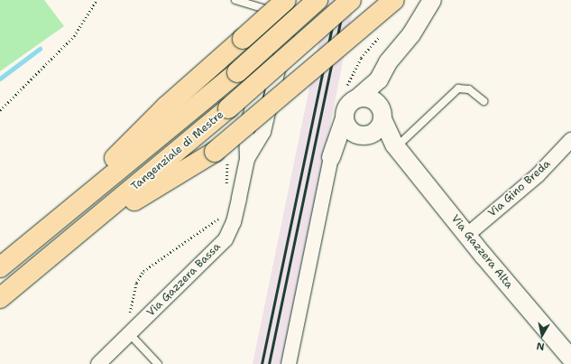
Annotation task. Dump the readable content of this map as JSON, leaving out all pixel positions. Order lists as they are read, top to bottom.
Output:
{
  "streets": {
    "highway": ["Tangenziale di Mestre"],
    "street": ["Via Gino Breda", "Via Gazzera Alta", "Via Gazzera Bassa"]
  },
  "crossings": [
    ["Via Gino Breda", "Via Gazzera Alta"]
  ],
  "north": "bottom"
}
